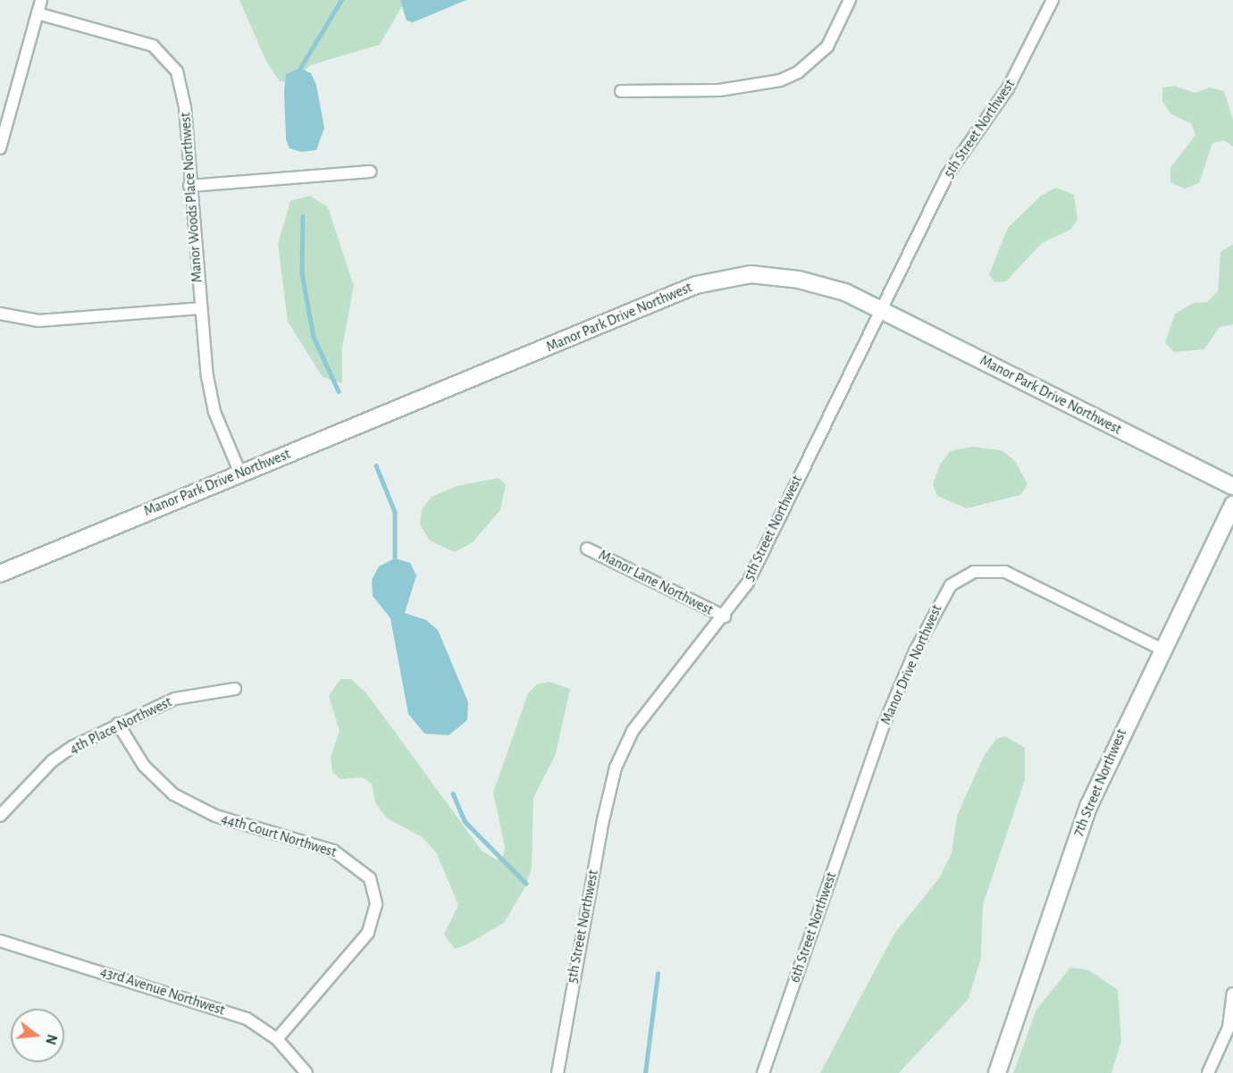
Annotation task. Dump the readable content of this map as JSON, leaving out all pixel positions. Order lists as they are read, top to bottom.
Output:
{
  "streets": {
    "street": [
      "5th Street Northwest",
      "Manor Woods Place Northwest",
      "Manor Park Drive Northwest",
      "Manor Lane Northwest",
      "Manor Drive Northwest",
      "4th Place Northwest",
      "7th Street Northwest",
      "44th Court Northwest",
      "6th Street Northwest",
      "43rd Avenue Northwest"
    ]
  },
  "crossings": [
    ["5th Street Northwest", "Manor Park Drive Northwest"],
    ["5th Street Northwest", "Manor Lane Northwest"],
    ["Manor Woods Place Northwest", "Manor Park Drive Northwest"],
    ["Manor Drive Northwest", "7th Street Northwest"],
    ["Manor Drive Northwest", "6th Street Northwest"],
    ["4th Place Northwest", "44th Court Northwest"],
    ["44th Court Northwest", "43rd Avenue Northwest"]
  ],
  "north": "right"
}
